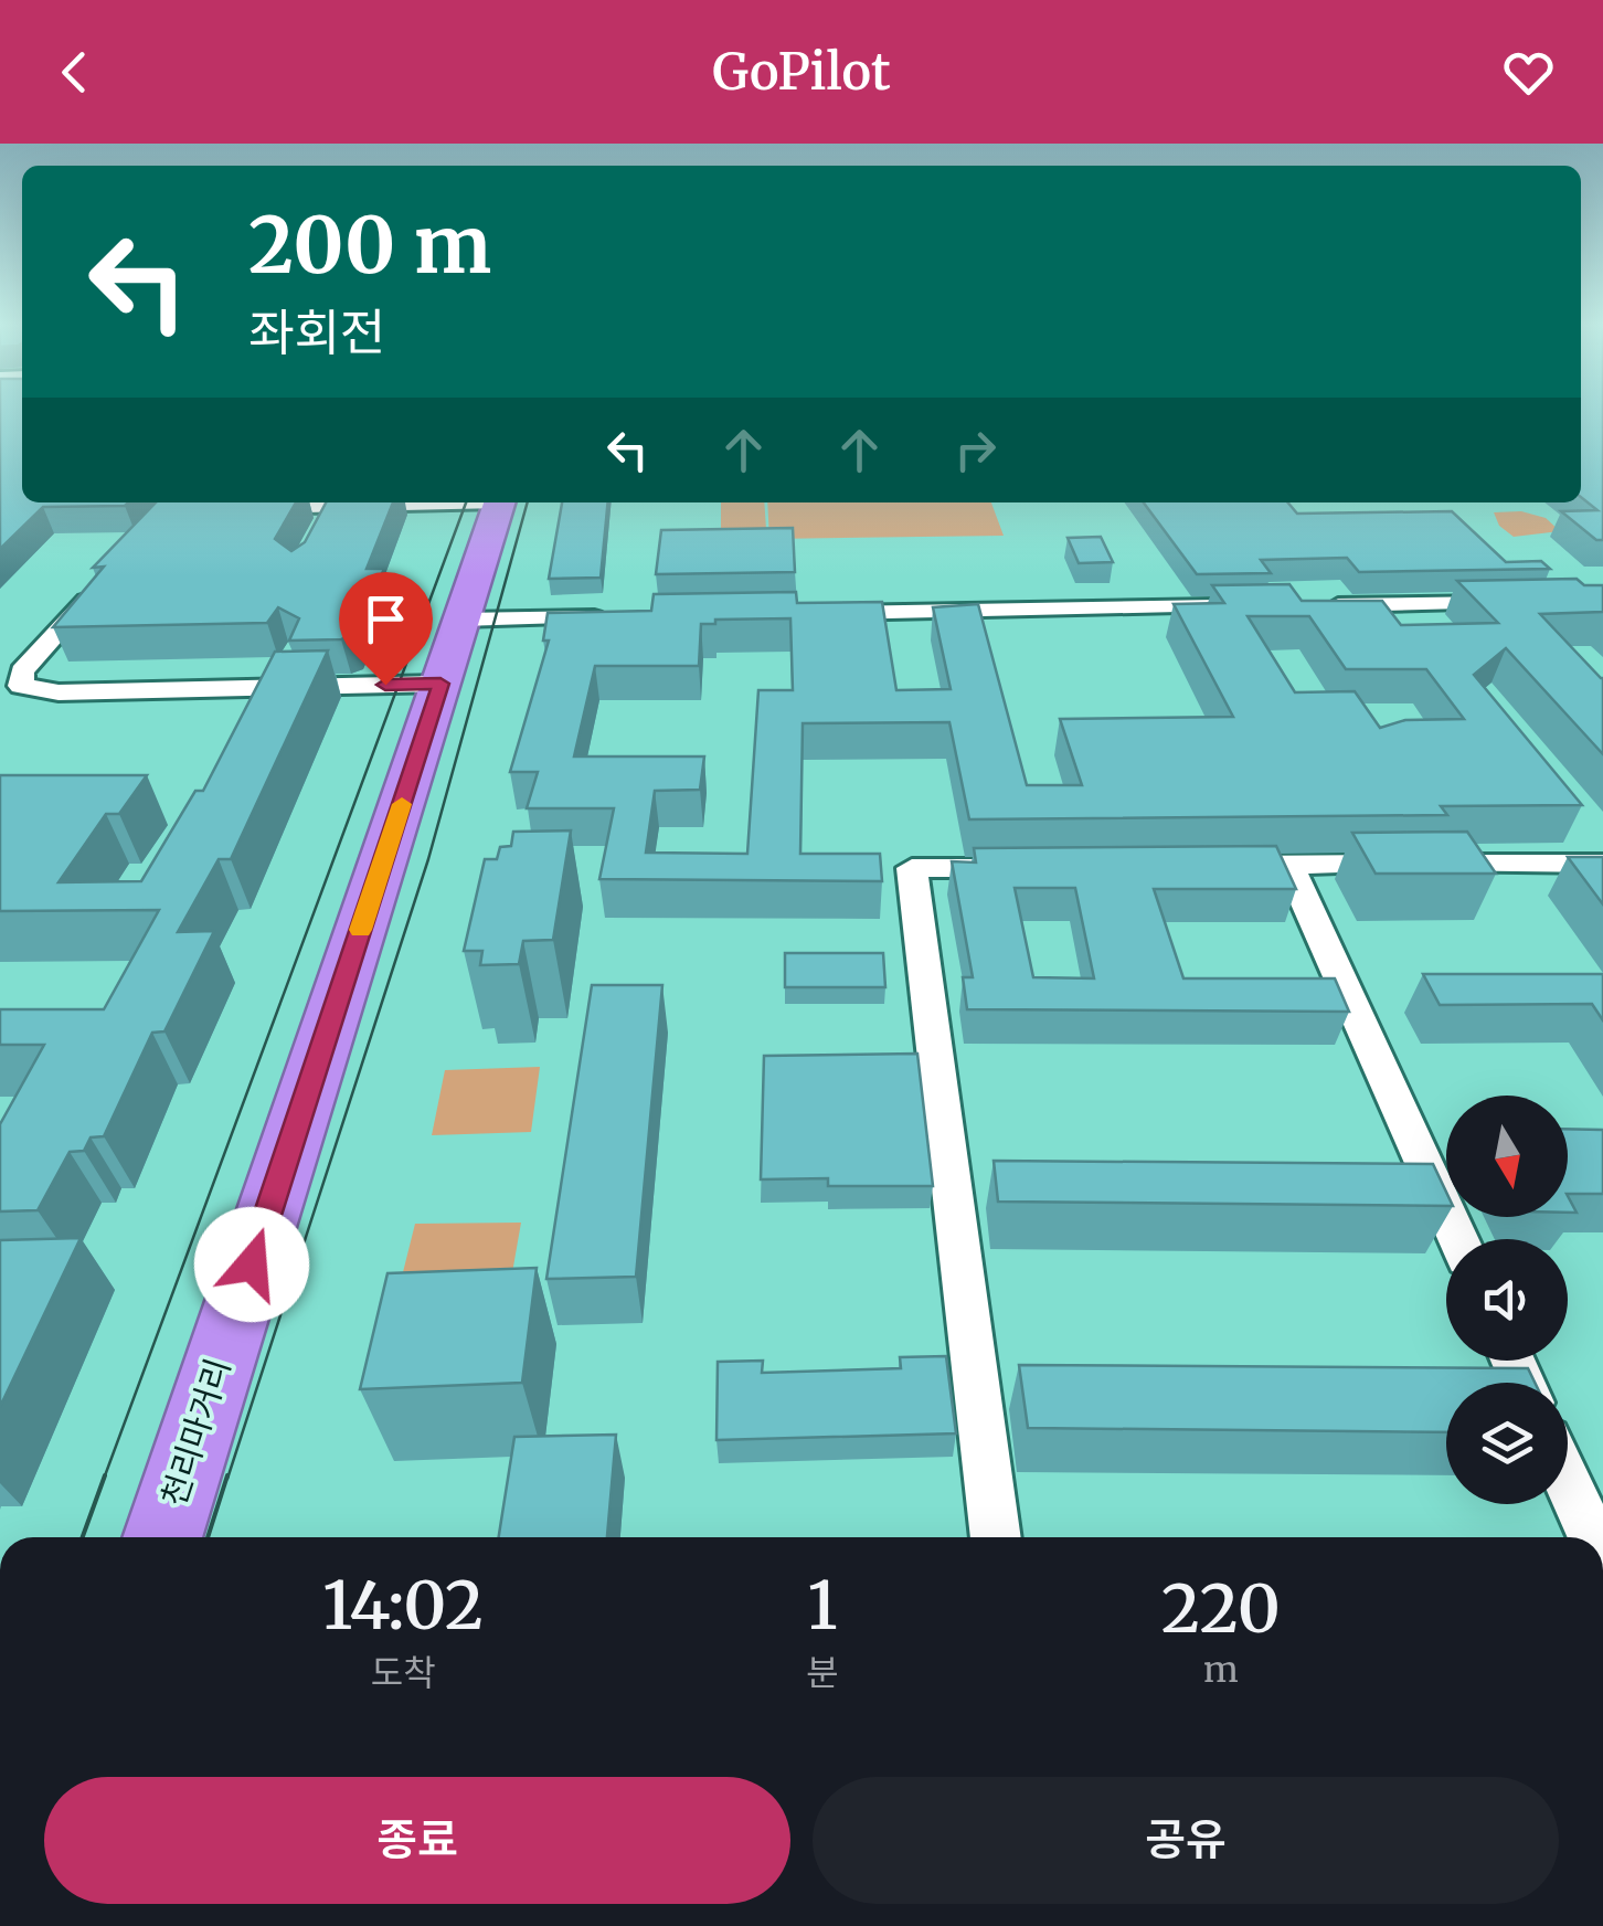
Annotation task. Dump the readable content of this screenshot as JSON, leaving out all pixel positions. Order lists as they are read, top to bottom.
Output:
{
  "streets": {
    "highway": ["천리마거리"]
  },
  "north": "bottom",
  "page": {
    "header": "GoPilot",
    "turn": ["200 m", "좌회전"],
    "eta": [
      "14:02",
      "도착",
      "1",
      "분",
      "220",
      "m"
    ],
    "buttons": ["종료", "공유"]
  }
}
